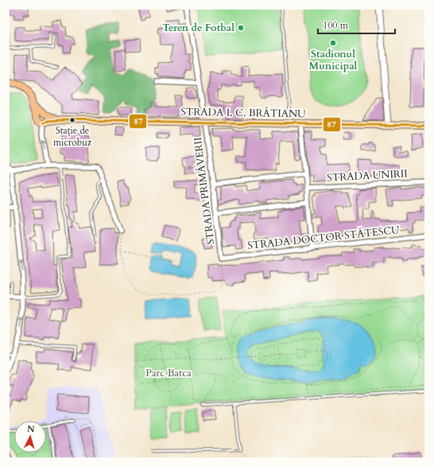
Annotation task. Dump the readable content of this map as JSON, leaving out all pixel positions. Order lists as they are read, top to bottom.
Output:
{
  "streets": {
    "main road": ["STRADA I. C. BRĂTIANU"],
    "street": ["STRADA UNIRII", "STRADA PRIMĂVERII", "STRADA DOCTOR STĂTESCU"]
  },
  "crossings": [
    ["STRADA I. C. BRĂTIANU", "STRADA PRIMĂVERII"],
    ["STRADA PRIMĂVERII", "STRADA DOCTOR STĂTESCU"]
  ],
  "parks": ["Parc Batca"],
  "places": ["Teren de Fotbal", "Stadionul Municipal", "Stație de microbuz"],
  "lines": ["transit line 87"],
  "scale_bar": "100 m",
  "north": "top"
}
